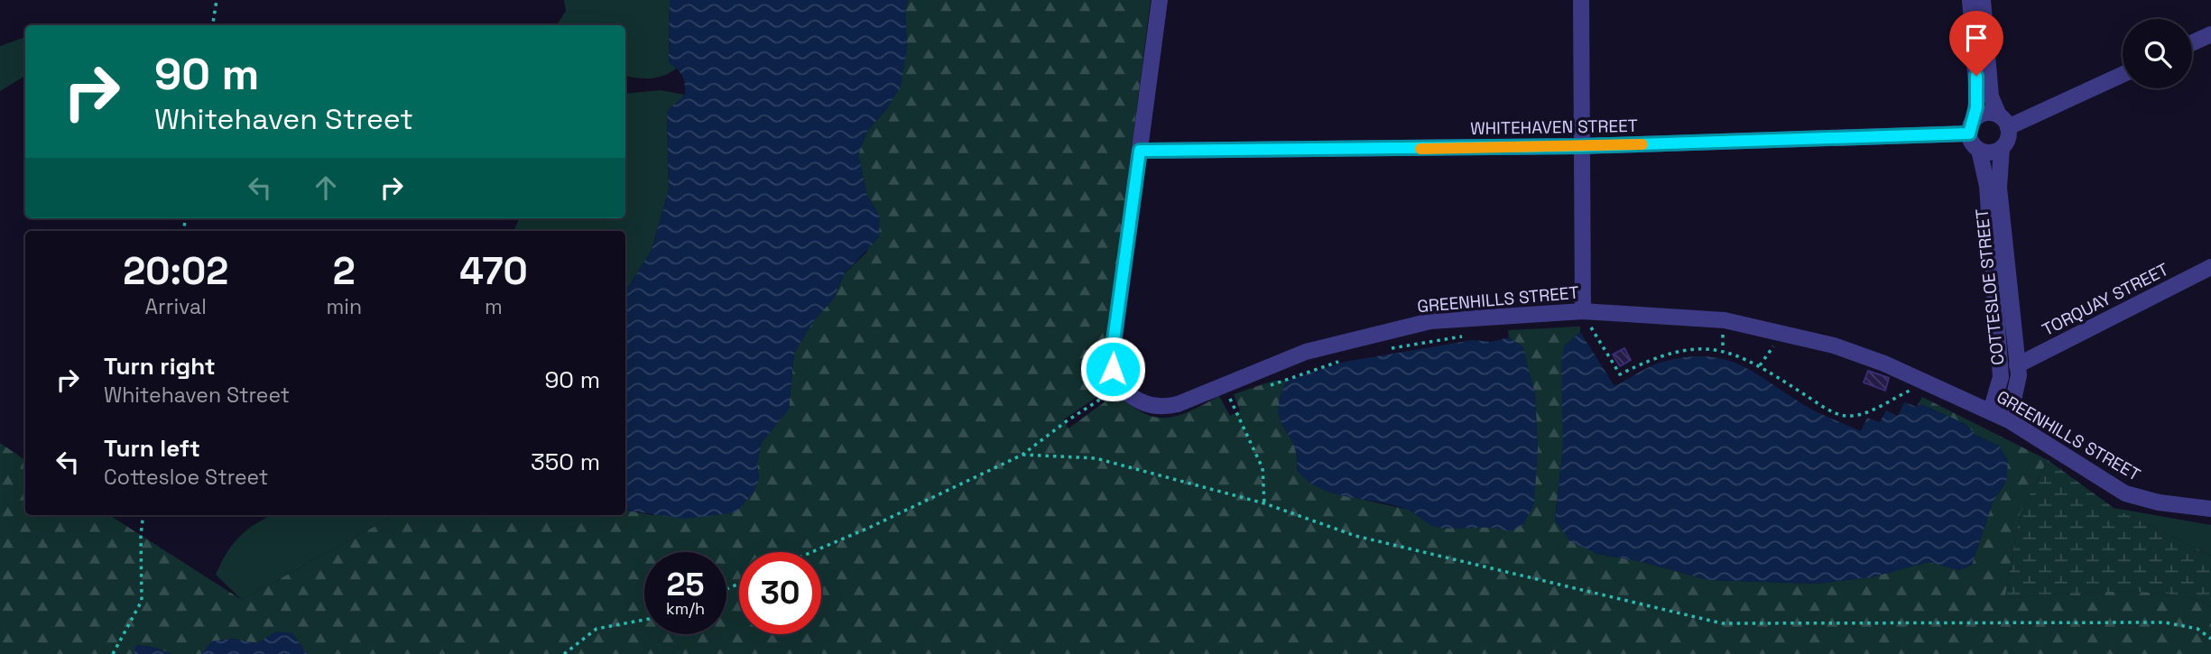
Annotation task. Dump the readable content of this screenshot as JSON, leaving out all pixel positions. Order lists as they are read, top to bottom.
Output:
{
  "streets": {
    "street": [
      "WHITEHAVEN STREET",
      "COTTESLOE STREET",
      "GREENHILLS STREET",
      "TORQUAY STREET"
    ]
  },
  "crossings": [
    ["WHITEHAVEN STREET", "COTTESLOE STREET"],
    ["COTTESLOE STREET", "GREENHILLS STREET"],
    ["COTTESLOE STREET", "TORQUAY STREET"]
  ],
  "page": {
    "turn": ["90 m", "Whitehaven Street"],
    "eta": [
      "20:02",
      "Arrival",
      "2",
      "min",
      "470",
      "m"
    ],
    "list": [
      {
        "name": "Turn right",
        "note": "Whitehaven Street",
        "value": "90 m"
      },
      {
        "name": "Turn left",
        "note": "Cottesloe Street",
        "value": "350 m"
      }
    ],
    "speed": "25 km/h",
    "limit": "30"
  }
}
